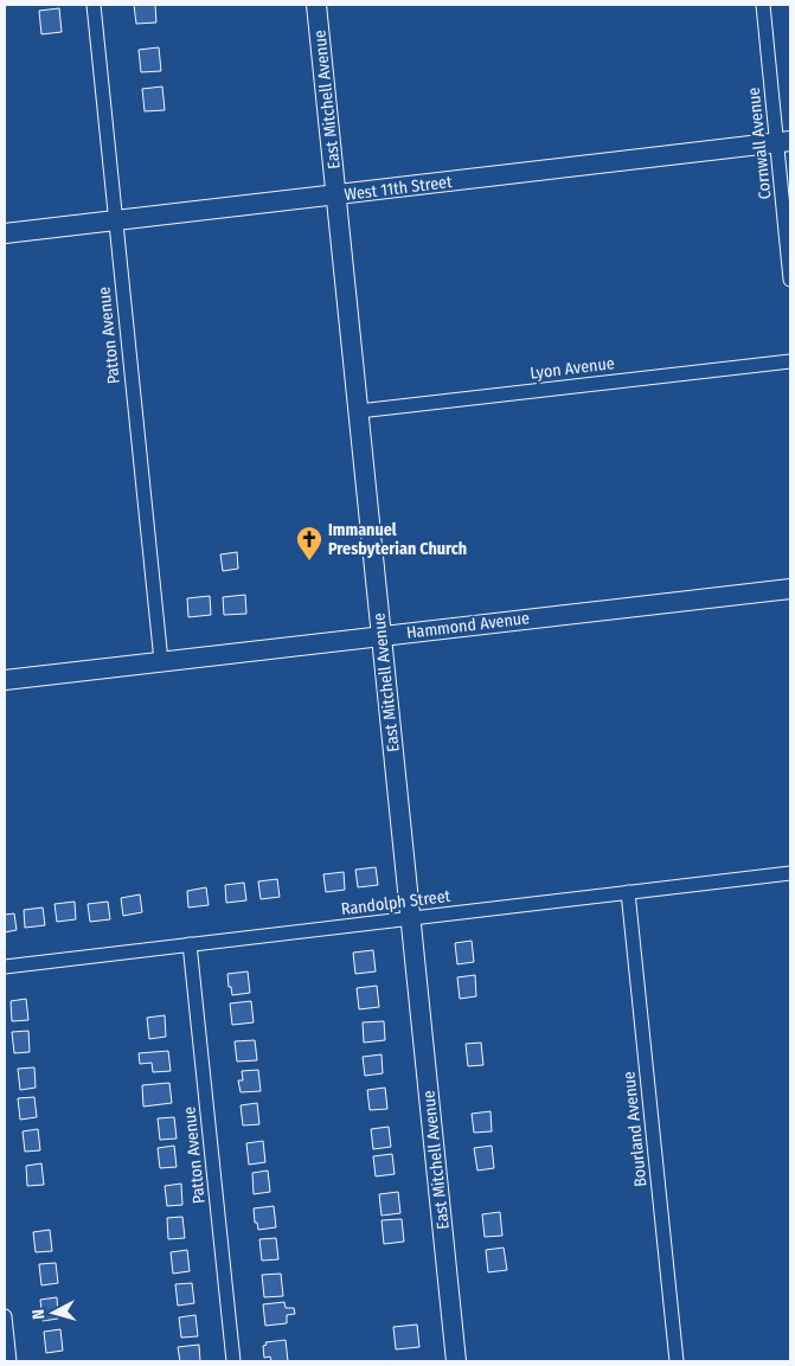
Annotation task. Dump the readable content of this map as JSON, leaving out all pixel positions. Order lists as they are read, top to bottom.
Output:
{
  "streets": {
    "street": [
      "East Mitchell Avenue",
      "Cornwall Avenue",
      "West 11th Street",
      "Patton Avenue",
      "Lyon Avenue",
      "Hammond Avenue",
      "Randolph Street",
      "Bourland Avenue"
    ]
  },
  "crossings": [
    ["East Mitchell Avenue", "West 11th Street"],
    ["East Mitchell Avenue", "Lyon Avenue"],
    ["East Mitchell Avenue", "Hammond Avenue"],
    ["East Mitchell Avenue", "Randolph Street"],
    ["Cornwall Avenue", "West 11th Street"],
    ["West 11th Street", "Patton Avenue"],
    ["Patton Avenue", "Hammond Avenue"],
    ["Patton Avenue", "Randolph Street"],
    ["Randolph Street", "Bourland Avenue"]
  ],
  "places": {
    "church": ["Immanuel Presbyterian Church"]
  },
  "north": "left"
}
